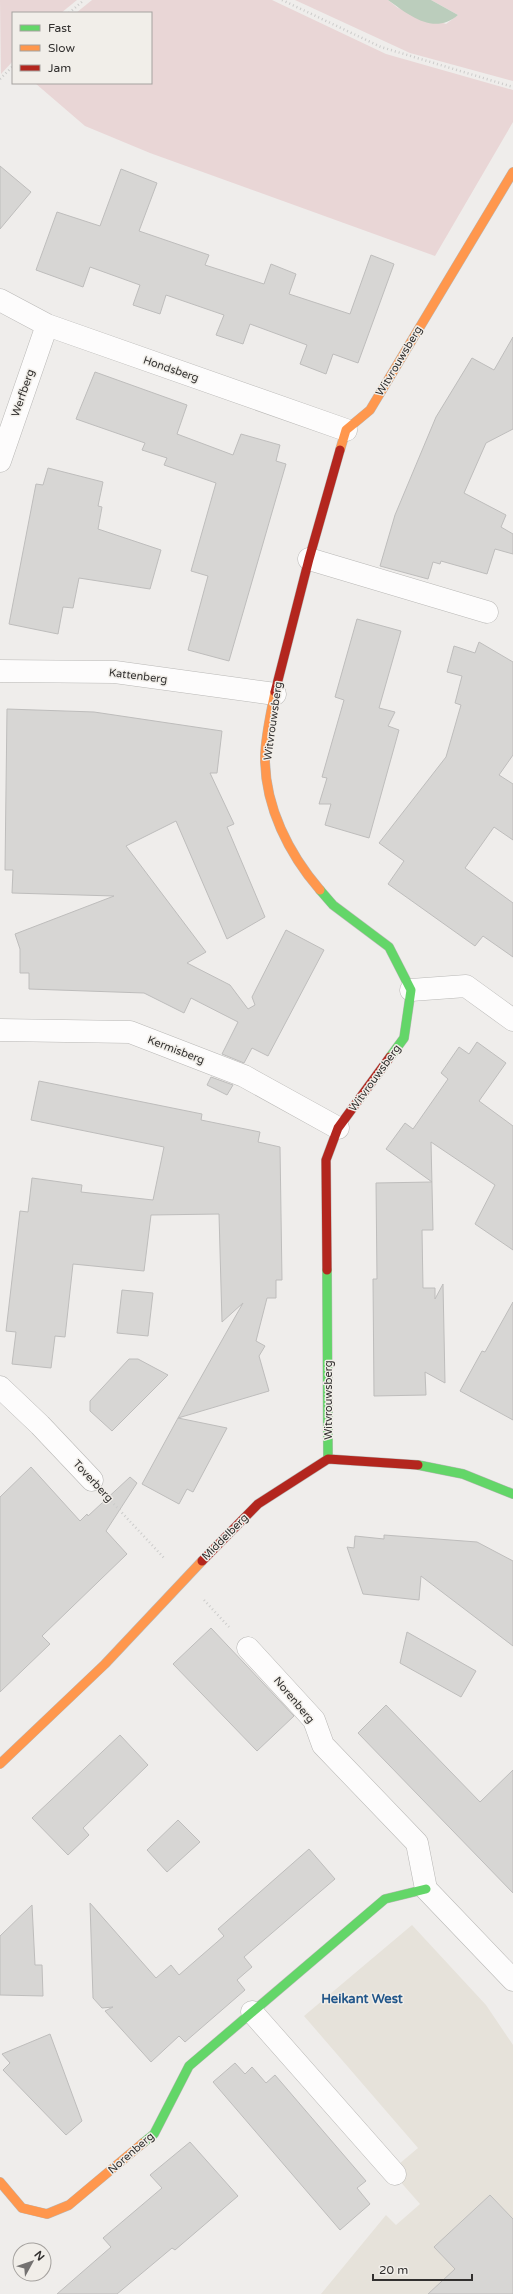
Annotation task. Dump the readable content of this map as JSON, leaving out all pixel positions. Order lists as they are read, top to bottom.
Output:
{
  "streets": {
    "street": [
      "Witvrouwsberg",
      "Hondsberg",
      "Werfberg",
      "Kattenberg",
      "Kermisberg",
      "Toverberg",
      "Middelberg",
      "Norenberg"
    ]
  },
  "crossings": [
    ["Witvrouwsberg", "Hondsberg"],
    ["Witvrouwsberg", "Kattenberg"],
    ["Witvrouwsberg", "Kermisberg"],
    ["Witvrouwsberg", "Middelberg"],
    ["Hondsberg", "Werfberg"],
    ["Toverberg", "Middelberg"]
  ],
  "districts": ["Heikant West"],
  "legend": ["Fast", "Slow", "Jam"],
  "scale_bar": "20 m",
  "north": "top right"
}
